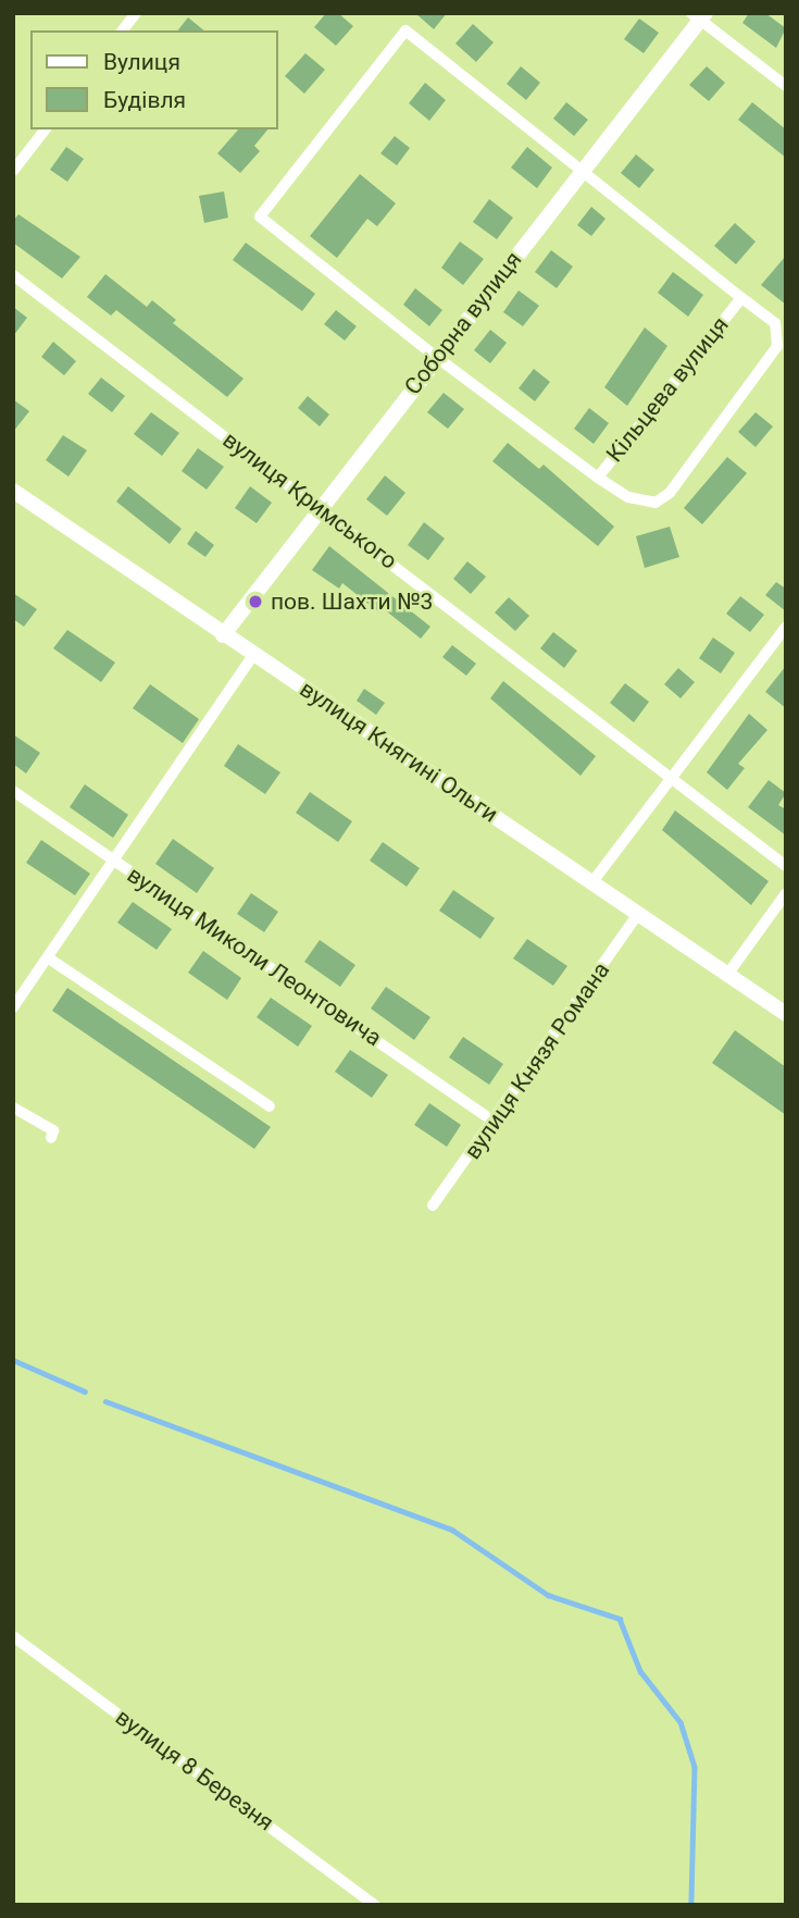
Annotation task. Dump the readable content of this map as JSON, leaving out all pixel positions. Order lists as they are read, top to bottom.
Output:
{
  "streets": {
    "street": [
      "Соборна вулиця",
      "Кільцева вулиця",
      "вулиця Кримського",
      "вулиця Княгині Ольги",
      "вулиця Миколи Леонтовича",
      "вулиця Князя Романа",
      "вулиця 8 Березня"
    ]
  },
  "crossings": [
    ["Соборна вулиця", "Кільцева вулиця"],
    ["Соборна вулиця", "вулиця Кримського"],
    ["Соборна вулиця", "вулиця Княгині Ольги"],
    ["вулиця Княгині Ольги", "вулиця Князя Романа"],
    ["вулиця Миколи Леонтовича", "вулиця Князя Романа"]
  ],
  "places": ["пов. Шахти №3"],
  "legend": ["Вулиця", "Будівля"]
}
